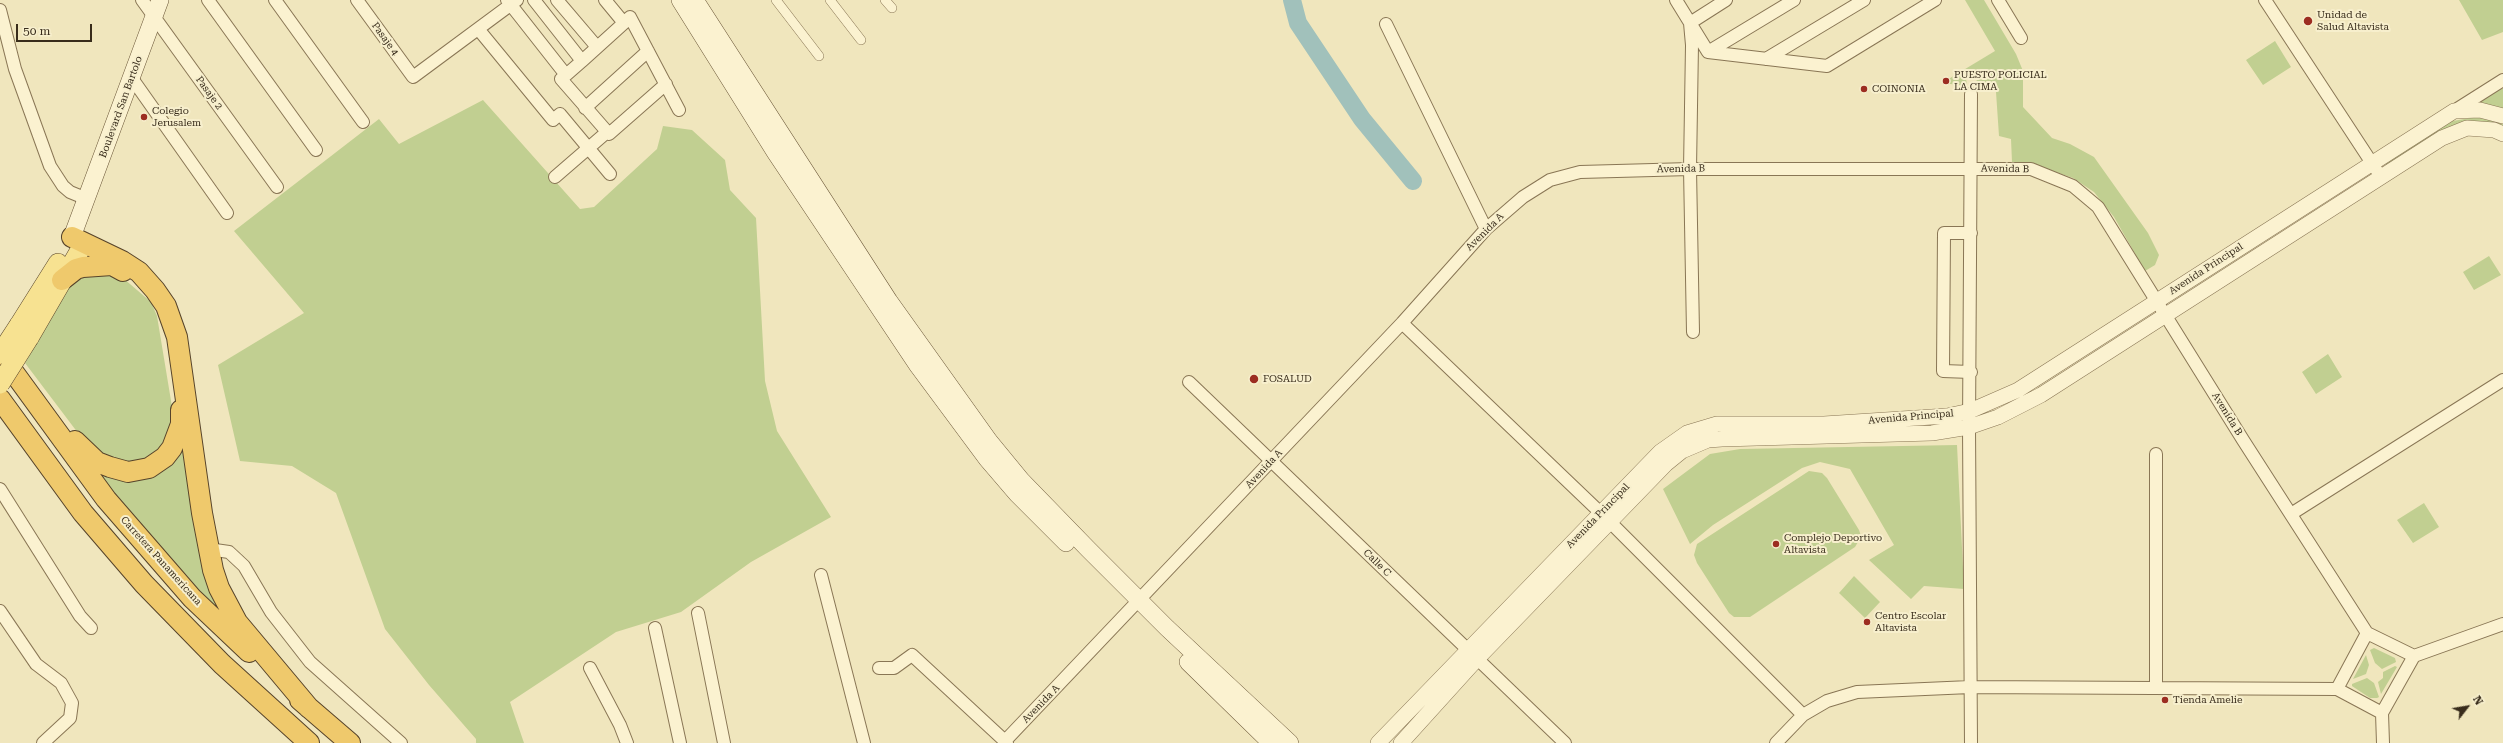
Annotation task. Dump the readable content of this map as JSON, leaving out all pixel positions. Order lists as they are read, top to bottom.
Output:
{
  "streets": {
    "highway": ["Carretera Panamericana"],
    "main road": ["Boulevard San Bartolo"],
    "street": [
      "Pasaje 4",
      "Pasaje 2",
      "Avenida B",
      "Avenida A",
      "Avenida Principal",
      "Calle C"
    ]
  },
  "crossings": [
    ["Pasaje 2", "Boulevard San Bartolo"],
    ["Avenida B", "Avenida A"],
    ["Avenida B", "Avenida Principal"],
    ["Avenida A", "Calle C"],
    ["Avenida Principal", "Calle C"]
  ],
  "places": [
    "Unidad de Salud Altavista",
    "PUESTO POLICIAL LA CIMA",
    "COINONIA",
    "Colegio Jerusalem",
    "FOSALUD",
    "Complejo Deportivo Altavista",
    "Centro Escolar Altavista",
    "Tienda Amelie"
  ],
  "scale_bar": "50 m",
  "north": "top right"
}
